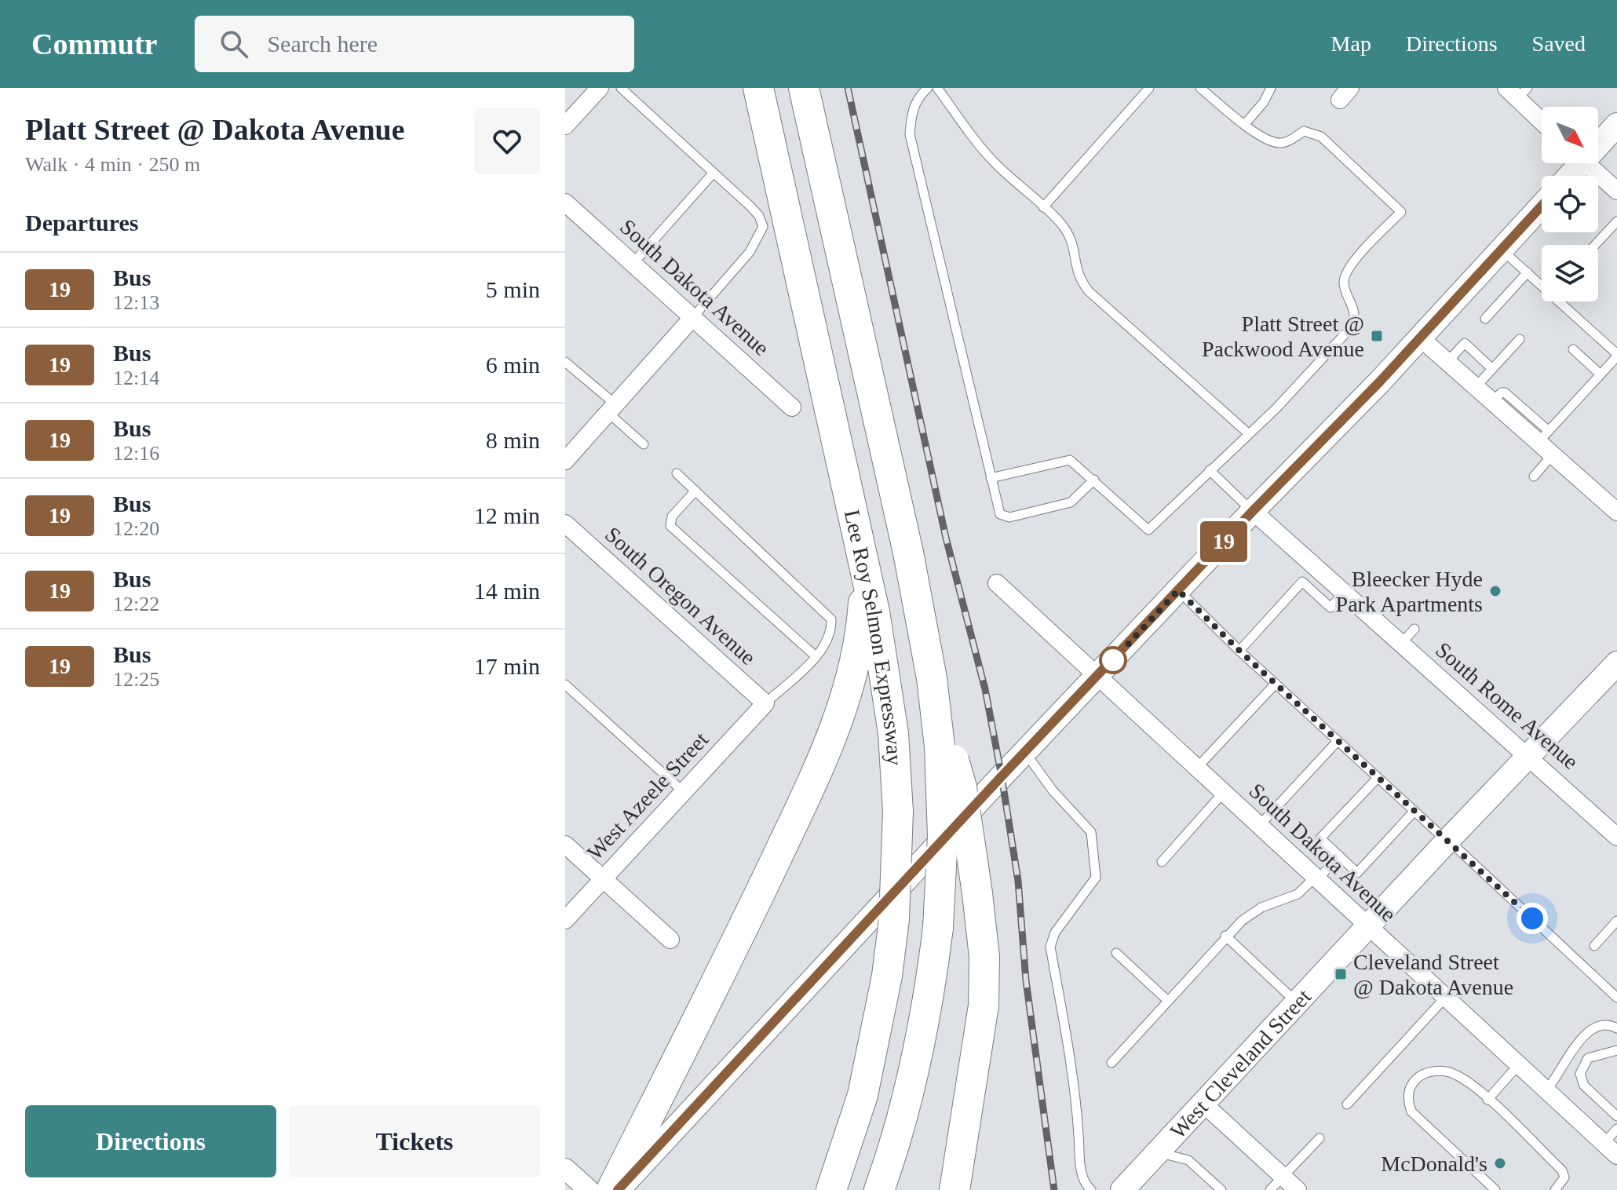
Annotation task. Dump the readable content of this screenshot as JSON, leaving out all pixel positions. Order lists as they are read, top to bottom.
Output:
{
  "streets": {
    "highway": ["Lee Roy Selmon Expressway"],
    "main road": ["West Cleveland Street"],
    "street": [
      "South Dakota Avenue",
      "South Oregon Avenue",
      "South Rome Avenue",
      "West Azeele Street"
    ]
  },
  "crossings": [
    ["South Dakota Avenue", "West Cleveland Street"],
    ["South Oregon Avenue", "West Azeele Street"],
    ["South Rome Avenue", "West Cleveland Street"]
  ],
  "places": {
    "transit": ["Platt Street @ Packwood Avenue", "Cleveland Street @ Dakota Avenue"],
    "other": ["Bleecker Hyde Park Apartments", "McDonald's"]
  },
  "lines": ["bus line 19"],
  "north": "bottom right",
  "page": {
    "header": "Commutr",
    "search": "Search here",
    "nav": ["Map", "Directions", "Saved"],
    "heading": [
      ["Platt Street @ Dakota Avenue", "Walk · 4 min · 250 m"],
      "Departures"
    ],
    "on_map": "19",
    "list": [
      {
        "mark": "19",
        "name": "Bus",
        "note": "12:13",
        "value": "5 min"
      },
      {
        "mark": "19",
        "name": "Bus",
        "note": "12:14",
        "value": "6 min"
      },
      {
        "mark": "19",
        "name": "Bus",
        "note": "12:16",
        "value": "8 min"
      },
      {
        "mark": "19",
        "name": "Bus",
        "note": "12:20",
        "value": "12 min"
      },
      {
        "mark": "19",
        "name": "Bus",
        "note": "12:22",
        "value": "14 min"
      },
      {
        "mark": "19",
        "name": "Bus",
        "note": "12:25",
        "value": "17 min"
      }
    ],
    "buttons": ["Directions", "Tickets"]
  }
}
